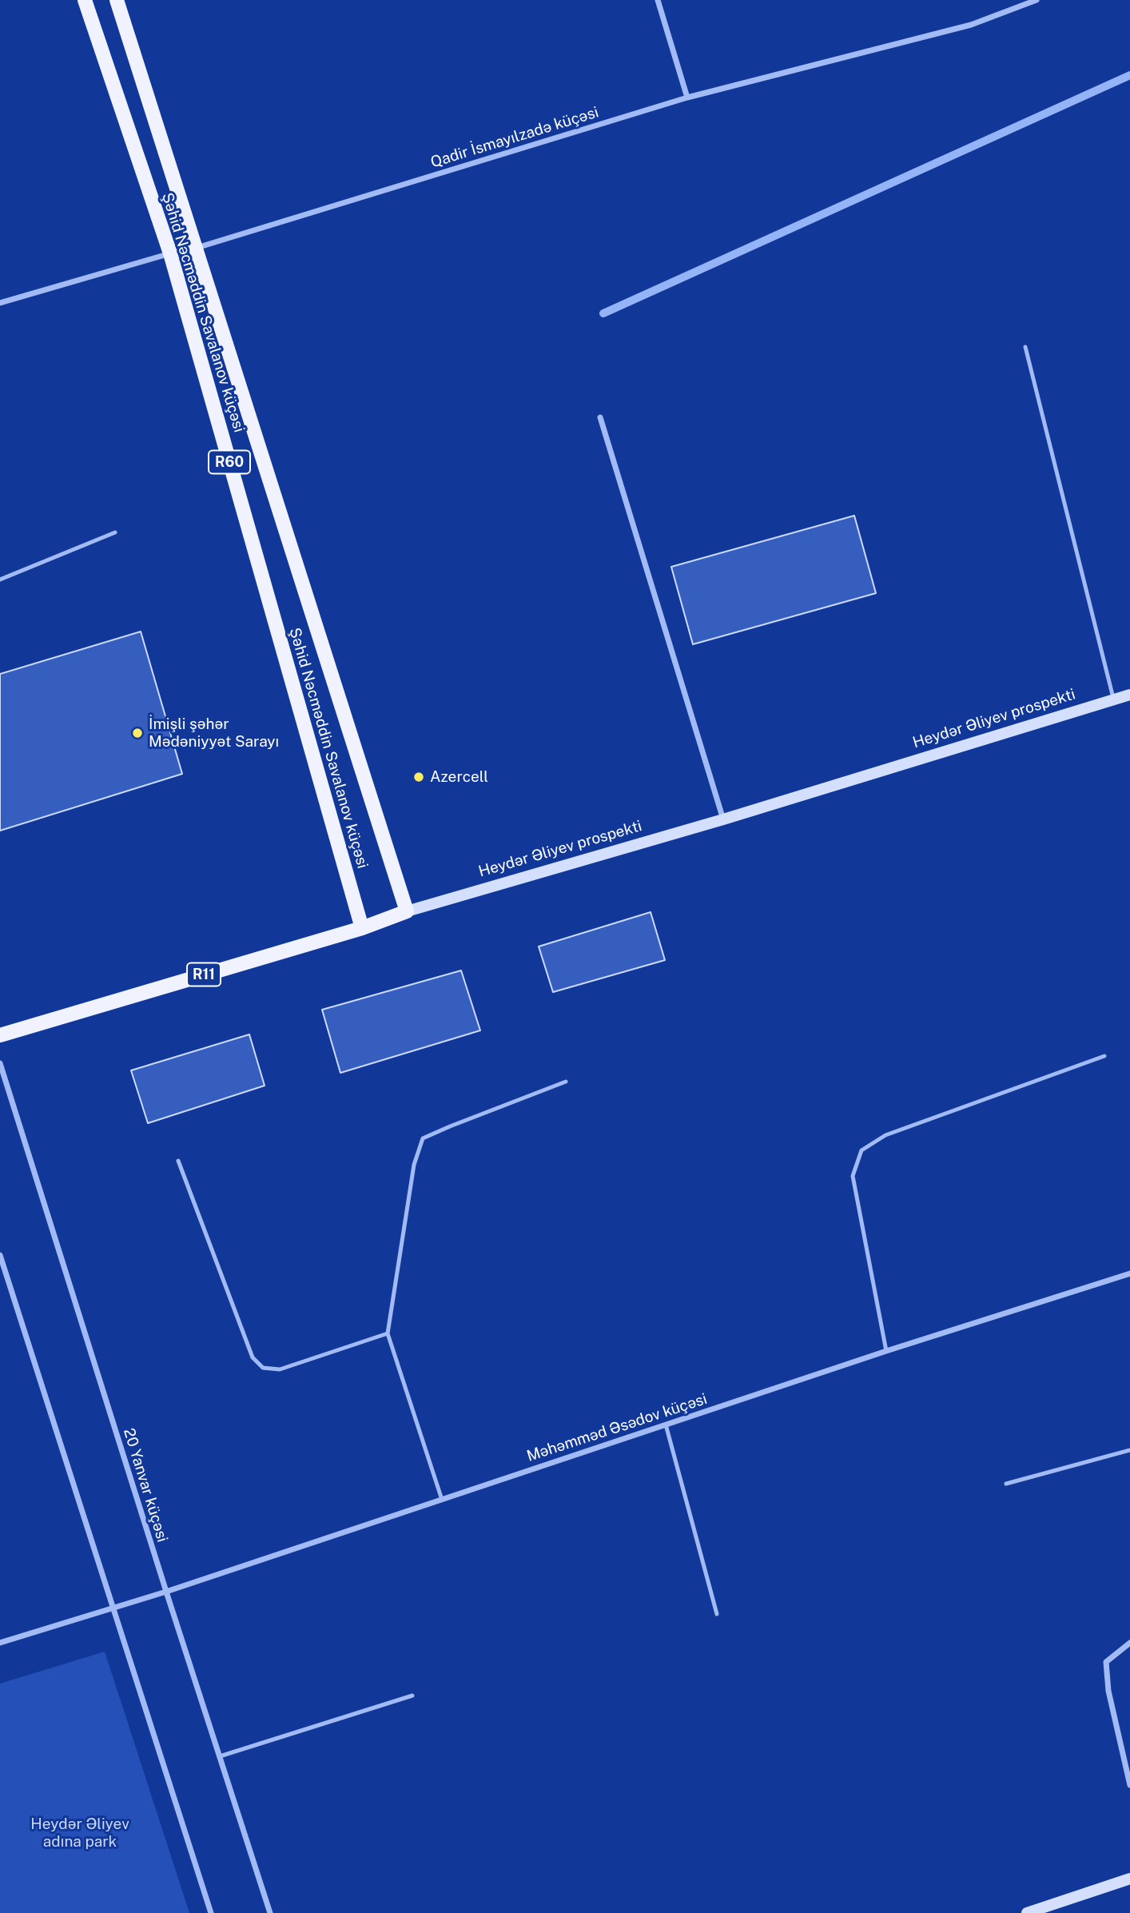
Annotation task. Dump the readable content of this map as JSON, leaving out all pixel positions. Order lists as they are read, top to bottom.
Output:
{
  "streets": {
    "main road": [
      "Şəhid Nəcməddin Savalanov küçəsi",
      "R60",
      "Heydər Əliyev prospekti",
      "R11"
    ],
    "street": ["Qadir İsmayılzadə küçəsi", "Məhəmməd Əsədov küçəsi", "20 Yanvar küçəsi"]
  },
  "crossings": [
    ["Qadir İsmayılzadə küçəsi", "Şəhid Nəcməddin Savalanov küçəsi"],
    ["Şəhid Nəcməddin Savalanov küçəsi", "Heydər Əliyev prospekti"],
    ["Məhəmməd Əsədov küçəsi", "20 Yanvar küçəsi"]
  ],
  "parks": ["Heydər Əliyev adına park"],
  "places": ["İmişli şəhər Mədəniyyət Sarayı", "Azercell"]
}
